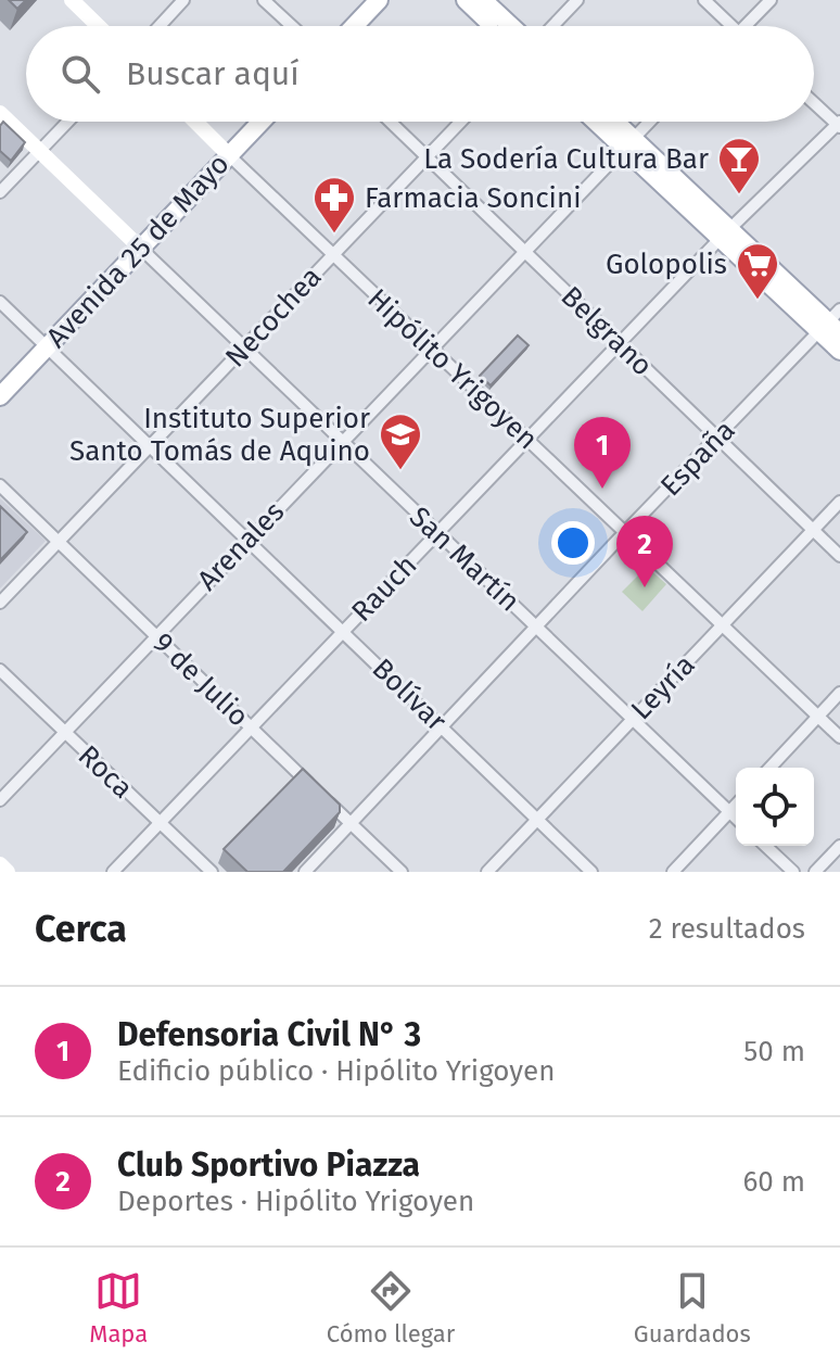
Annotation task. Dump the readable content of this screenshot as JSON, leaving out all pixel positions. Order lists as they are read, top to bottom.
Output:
{
  "streets": {
    "main road": ["Avenida 25 de Mayo"],
    "street": [
      "Necochea",
      "Belgrano",
      "Hipólito Yrigoyen",
      "España",
      "Arenales",
      "San Martín",
      "Rauch",
      "9 de Julio",
      "Leyría",
      "Bolívar",
      "Roca"
    ]
  },
  "crossings": [
    ["Avenida 25 de Mayo", "Hipólito Yrigoyen"],
    ["Avenida 25 de Mayo", "San Martín"],
    ["Avenida 25 de Mayo", "Bolívar"],
    ["Necochea", "Belgrano"],
    ["Necochea", "Hipólito Yrigoyen"],
    ["Necochea", "San Martín"],
    ["Necochea", "9 de Julio"],
    ["Necochea", "Bolívar"],
    ["Belgrano", "España"],
    ["Belgrano", "Arenales"],
    ["Belgrano", "Rauch"],
    ["Belgrano", "Leyría"],
    ["Hipólito Yrigoyen", "España"],
    ["Hipólito Yrigoyen", "Arenales"],
    ["Hipólito Yrigoyen", "Rauch"],
    ["Hipólito Yrigoyen", "Leyría"],
    ["España", "San Martín"],
    ["España", "9 de Julio"],
    ["España", "Bolívar"],
    ["Arenales", "San Martín"],
    ["Arenales", "9 de Julio"],
    ["Arenales", "Bolívar"],
    ["Arenales", "Roca"],
    ["San Martín", "Rauch"],
    ["San Martín", "Leyría"],
    ["Rauch", "9 de Julio"],
    ["Rauch", "Bolívar"],
    ["Rauch", "Roca"],
    ["Leyría", "Bolívar"]
  ],
  "places": {
    "bar": ["La Sodería Cultura Bar"],
    "pharmacy": ["Farmacia Soncini"],
    "supermarket": ["Golopolis"],
    "school or university": ["Instituto Superior Santo Tomás de Aquino"]
  },
  "page": {
    "search": "Buscar aquí",
    "pins": ["1", "2"],
    "heading": ["Cerca", "2 resultados"],
    "list": [
      {
        "mark": "1",
        "name": "Defensoria Civil N° 3",
        "note": "Edificio público · Hipólito Yrigoyen",
        "value": "50 m"
      },
      {
        "mark": "2",
        "name": "Club Sportivo Piazza",
        "note": "Deportes · Hipólito Yrigoyen",
        "value": "60 m"
      }
    ],
    "nav": ["Mapa", "Cómo llegar", "Guardados"]
  }
}
